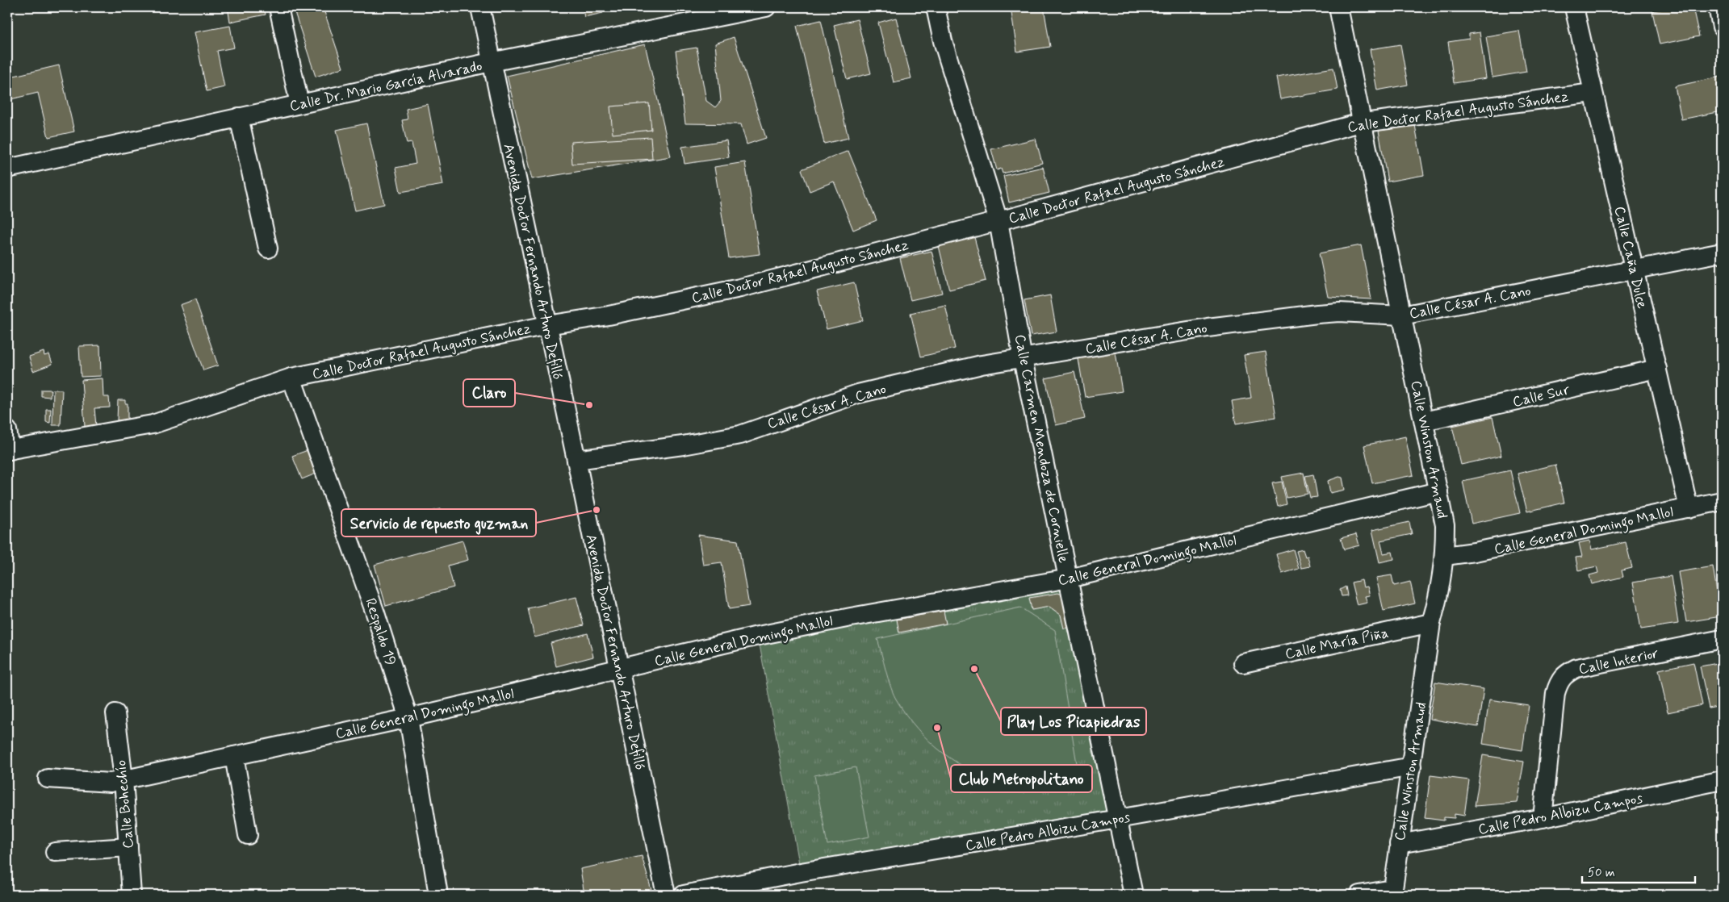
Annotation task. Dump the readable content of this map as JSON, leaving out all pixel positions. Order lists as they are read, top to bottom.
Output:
{
  "streets": {
    "street": [
      "Calle Dr. Mario García Alvarado",
      "Calle Doctor Rafael Augusto Sánchez",
      "Calle Caña Dulce",
      "Avenida Doctor Fernando Arturo Defilló",
      "Calle César A. Cano",
      "Calle Sur",
      "Calle Carmen Mendoza de Cornielle",
      "Calle Winston Armaud",
      "Calle General Domingo Mallol",
      "Respaldo 19",
      "Calle María Piña",
      "Calle Interior",
      "Calle Bohechío",
      "Calle Pedro Albizu Campos"
    ]
  },
  "crossings": [
    ["Calle Dr. Mario García Alvarado", "Avenida Doctor Fernando Arturo Defilló"],
    ["Calle Doctor Rafael Augusto Sánchez", "Calle Caña Dulce"],
    ["Calle Doctor Rafael Augusto Sánchez", "Avenida Doctor Fernando Arturo Defilló"],
    ["Calle Doctor Rafael Augusto Sánchez", "Calle Carmen Mendoza de Cornielle"],
    ["Calle Doctor Rafael Augusto Sánchez", "Calle Winston Armaud"],
    ["Calle Doctor Rafael Augusto Sánchez", "Respaldo 19"],
    ["Calle Caña Dulce", "Calle César A. Cano"],
    ["Calle Caña Dulce", "Calle Sur"],
    ["Calle Caña Dulce", "Calle General Domingo Mallol"],
    ["Avenida Doctor Fernando Arturo Defilló", "Calle César A. Cano"],
    ["Avenida Doctor Fernando Arturo Defilló", "Calle General Domingo Mallol"],
    ["Calle César A. Cano", "Calle Carmen Mendoza de Cornielle"],
    ["Calle César A. Cano", "Calle Winston Armaud"],
    ["Calle Sur", "Calle Winston Armaud"],
    ["Calle Carmen Mendoza de Cornielle", "Calle General Domingo Mallol"],
    ["Calle Carmen Mendoza de Cornielle", "Calle Pedro Albizu Campos"],
    ["Calle Winston Armaud", "Calle General Domingo Mallol"],
    ["Calle Winston Armaud", "Calle María Piña"],
    ["Calle Winston Armaud", "Calle Pedro Albizu Campos"],
    ["Calle General Domingo Mallol", "Respaldo 19"],
    ["Calle General Domingo Mallol", "Calle Bohechío"],
    ["Calle Interior", "Calle Pedro Albizu Campos"]
  ],
  "places": [
    "Claro",
    "Servicio de repuesto guzman",
    "Play Los Picapiedras",
    "Club Metropolitano"
  ],
  "scale_bar": "50 m"
}
